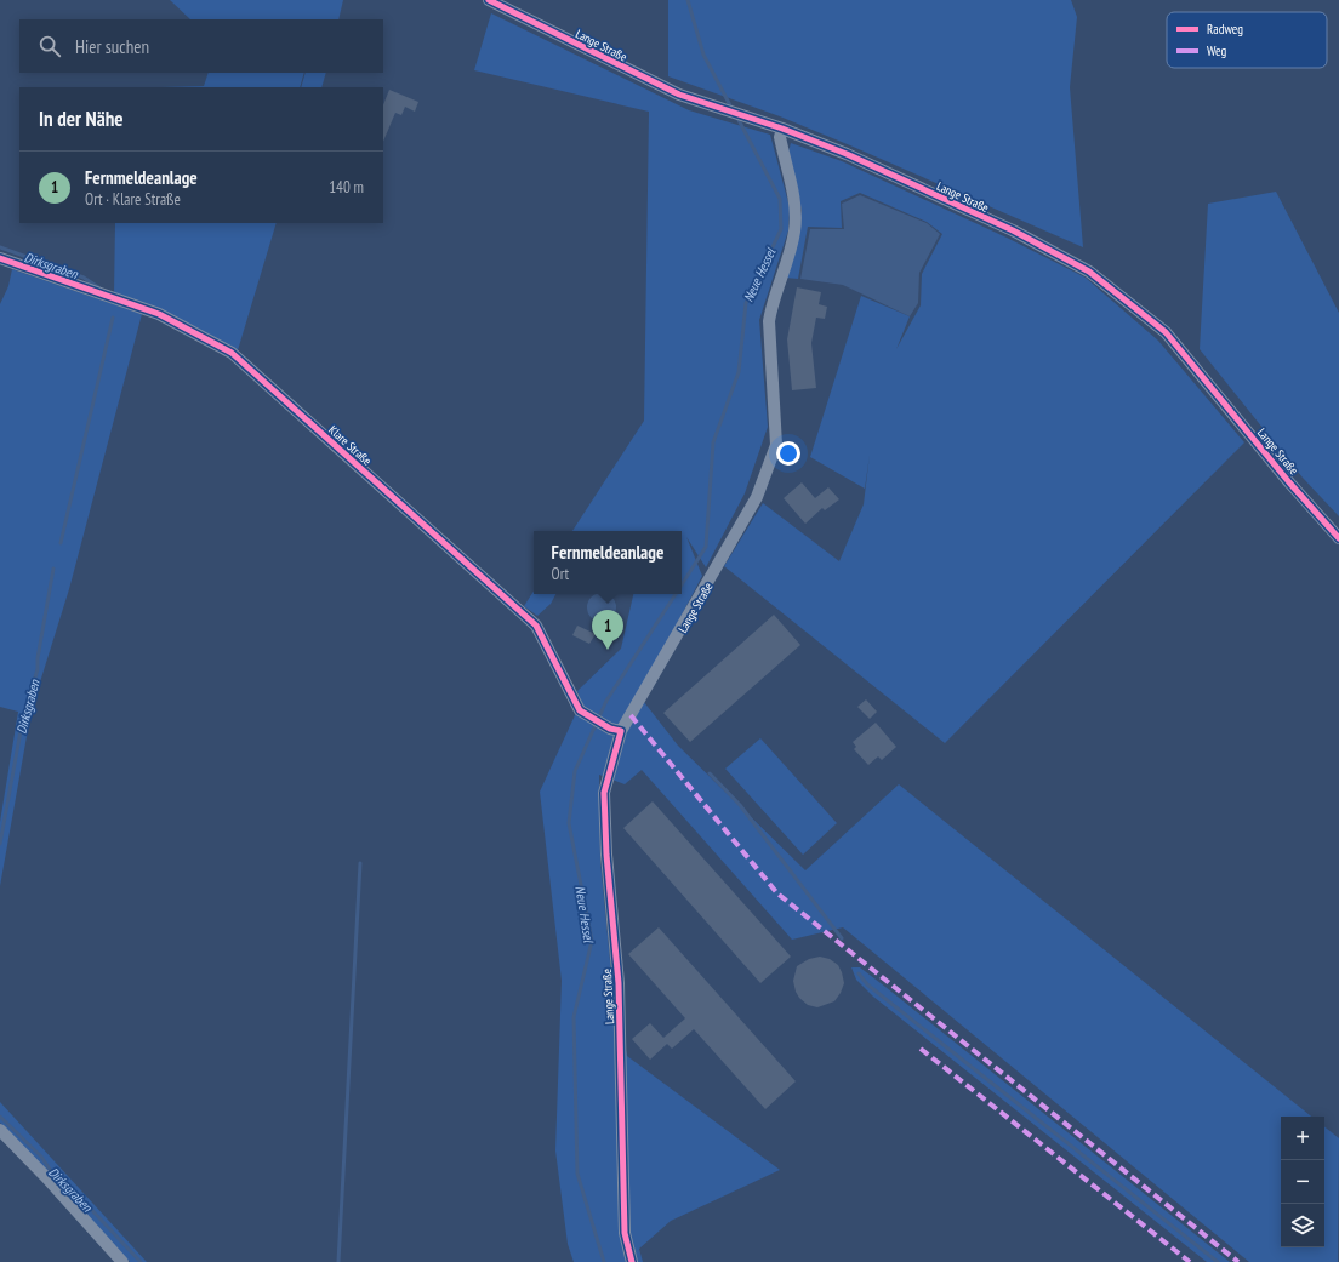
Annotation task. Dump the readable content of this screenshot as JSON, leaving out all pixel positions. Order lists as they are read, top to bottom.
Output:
{
  "streets": {
    "street": ["Lange Straße", "Klare Straße"]
  },
  "crossings": [
    ["Lange Straße", "Klare Straße"]
  ],
  "water": ["Dirksgraben", "Neue Hessel"],
  "legend": ["Radweg", "Weg"],
  "page": {
    "search": "Hier suchen",
    "heading": "In der Nähe",
    "list": [
      {
        "mark": "1",
        "name": "Fernmeldeanlage",
        "note": "Ort · Klare Straße",
        "value": "140 m"
      }
    ],
    "popup": ["Fernmeldeanlage", "Ort"],
    "pins": "1",
    "map_buttons": ["+", "−"]
  }
}
